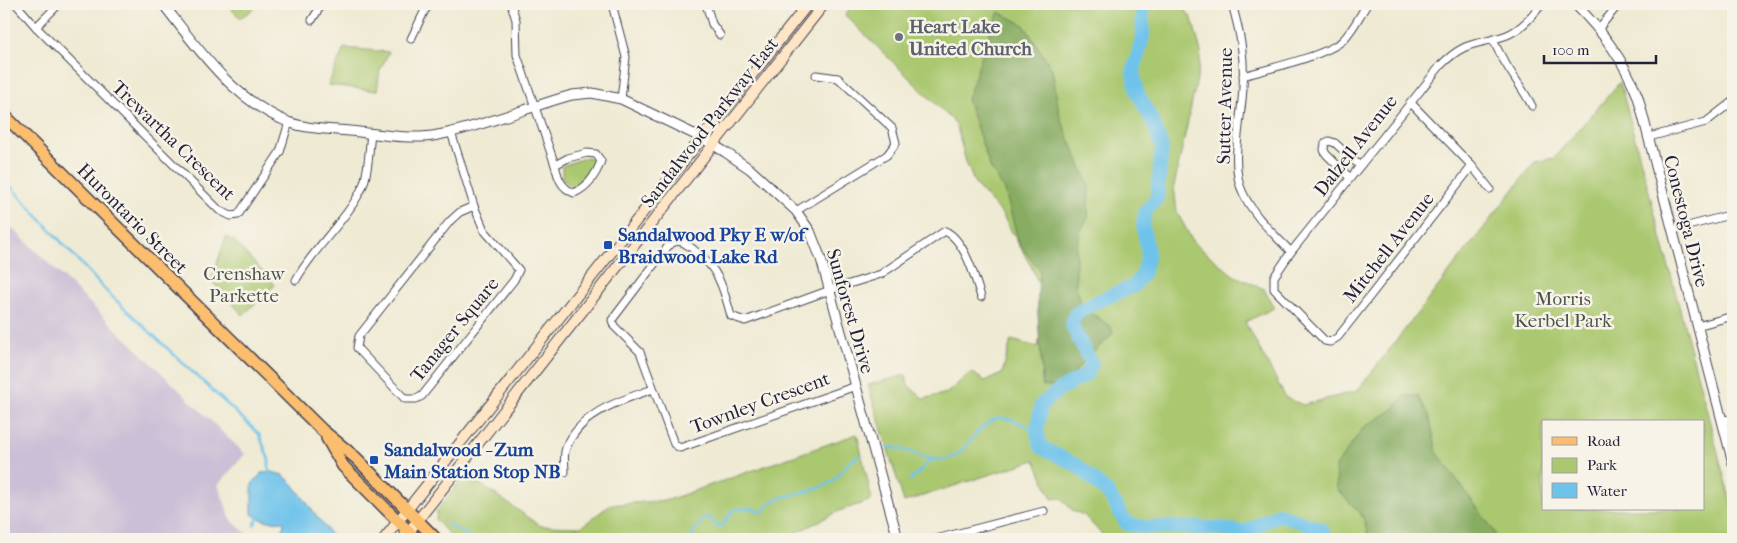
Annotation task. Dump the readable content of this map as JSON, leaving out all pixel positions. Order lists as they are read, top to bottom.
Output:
{
  "streets": {
    "main road": ["Sandalwood Parkway East", "Hurontario Street"],
    "street": [
      "Sutter Avenue",
      "Trewartha Crescent",
      "Dalzell Avenue",
      "Conestoga Drive",
      "Mitchell Avenue",
      "Sunforest Drive",
      "Tanager Square",
      "Townley Crescent"
    ]
  },
  "crossings": [
    ["Sutter Avenue", "Dalzell Avenue"],
    ["Sandalwood Parkway East", "Hurontario Street"],
    ["Sandalwood Parkway East", "Sunforest Drive"],
    ["Trewartha Crescent", "Sunforest Drive"],
    ["Dalzell Avenue", "Mitchell Avenue"],
    ["Sunforest Drive", "Tanager Square"],
    ["Sunforest Drive", "Townley Crescent"]
  ],
  "parks": ["Crenshaw Parkette", "Morris Kerbel Park"],
  "places": {
    "other": ["Heart Lake United Church"],
    "transit": ["Sandalwood Pky E w/of Braidwood Lake Rd", "Sandalwood - Zum Main Station Stop NB"]
  },
  "legend": ["Road", "Park", "Water"],
  "scale_bar": "100 m"
}
